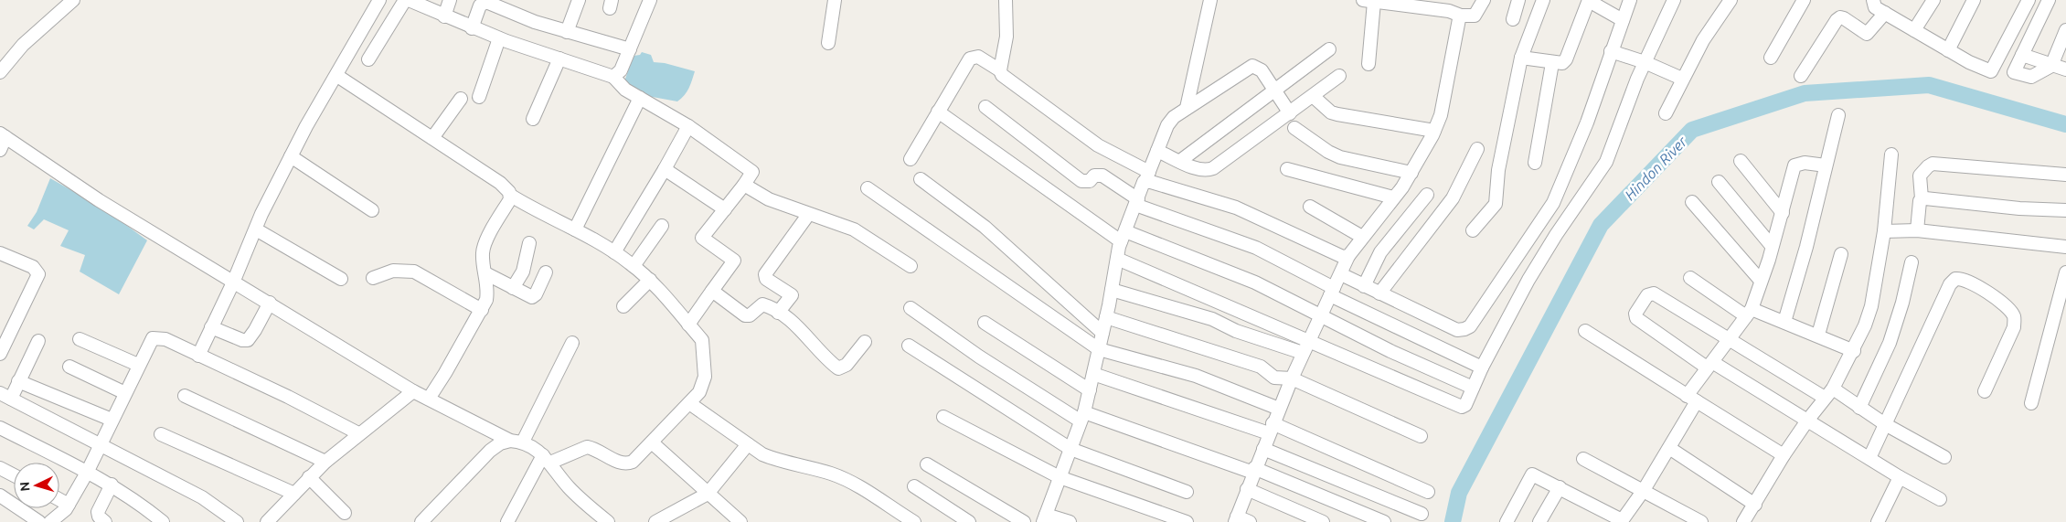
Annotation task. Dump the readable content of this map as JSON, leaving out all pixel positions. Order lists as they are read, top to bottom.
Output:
{
  "water": ["Hindon River"],
  "north": "left"
}
